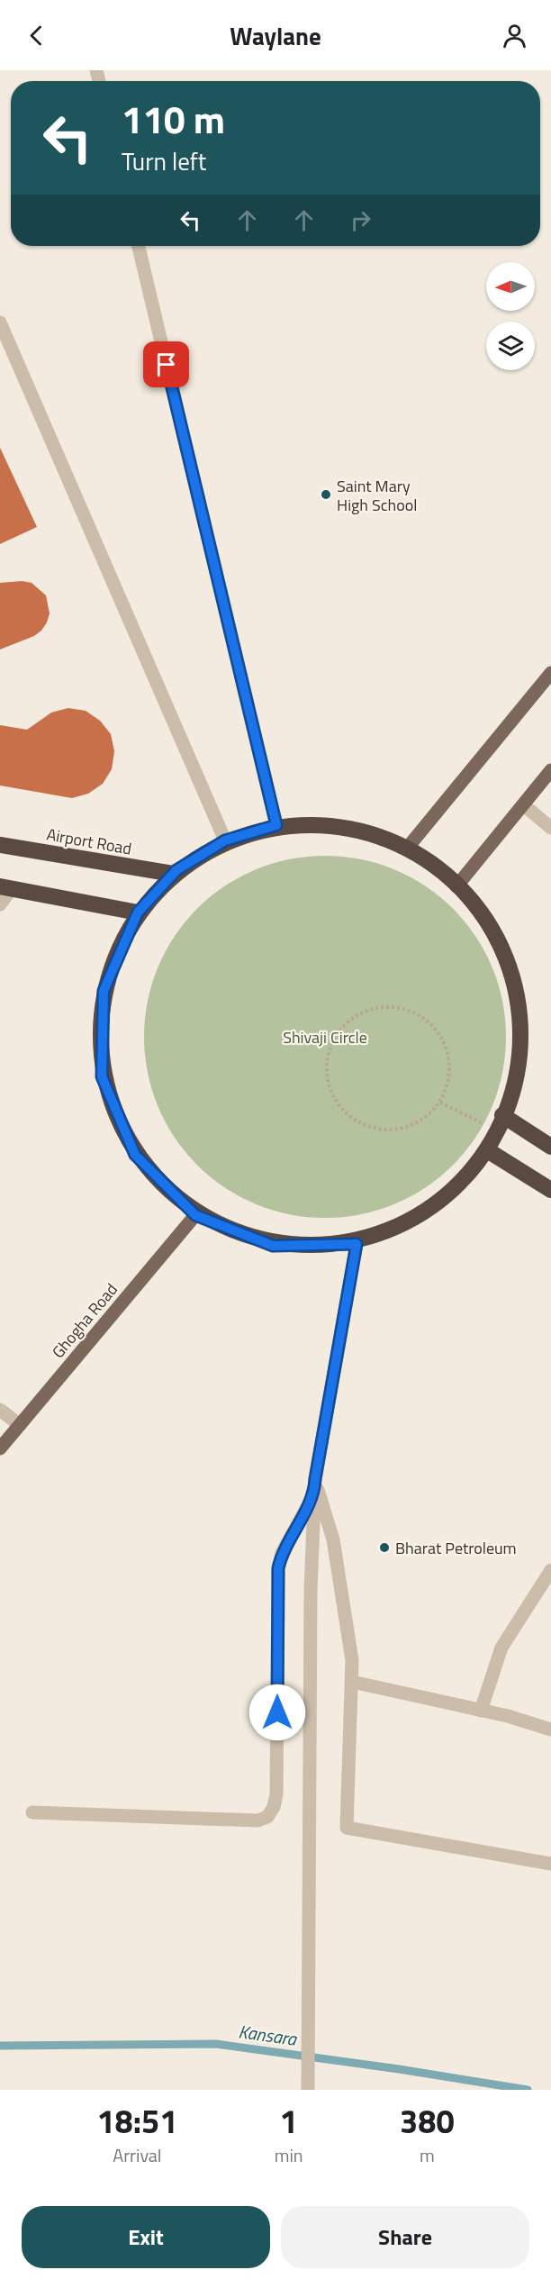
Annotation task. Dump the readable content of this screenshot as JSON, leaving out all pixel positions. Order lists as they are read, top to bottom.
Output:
{
  "streets": {
    "highway": ["Airport Road"],
    "main road": ["Ghogha Road"]
  },
  "water": ["Kansara"],
  "parks": ["Shivaji Circle"],
  "places": ["Saint Mary High School", "Bharat Petroleum"],
  "north": "left",
  "page": {
    "header": "Waylane",
    "turn": ["110 m", "Turn left"],
    "eta": [
      "18:51",
      "Arrival",
      "1",
      "min",
      "380",
      "m"
    ],
    "buttons": ["Exit", "Share"]
  }
}
